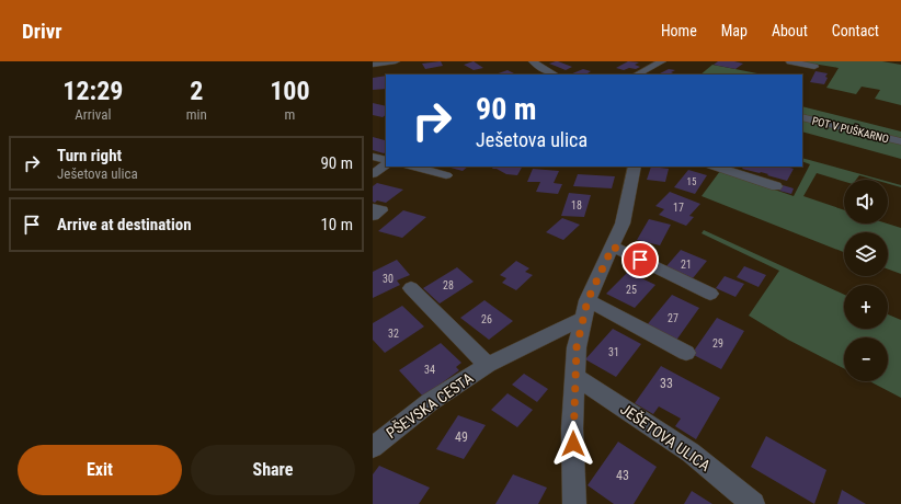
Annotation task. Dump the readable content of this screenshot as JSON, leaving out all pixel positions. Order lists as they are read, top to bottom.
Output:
{
  "streets": {
    "street": ["POT V PUŠKARNO", "PŠEVSKA CESTA", "JEŠETOVA ULICA"]
  },
  "house_numbers": [
    "15",
    "18",
    "17",
    "21",
    "30",
    "28",
    "25",
    "27",
    "26",
    "32",
    "29",
    "31",
    "34",
    "33",
    "49",
    "43"
  ],
  "page": {
    "header": "Drivr",
    "nav": [
      "Home",
      "Map",
      "About",
      "Contact"
    ],
    "eta": [
      "12:29",
      "Arrival",
      "2",
      "min",
      "100",
      "m"
    ],
    "turn": ["90 m", "Ješetova ulica"],
    "list": [
      {
        "name": "Turn right",
        "note": "Ješetova ulica",
        "value": "90 m"
      },
      {
        "name": "Arrive at destination",
        "value": "10 m"
      }
    ],
    "map_buttons": ["+", "−"],
    "buttons": ["Exit", "Share"]
  }
}
